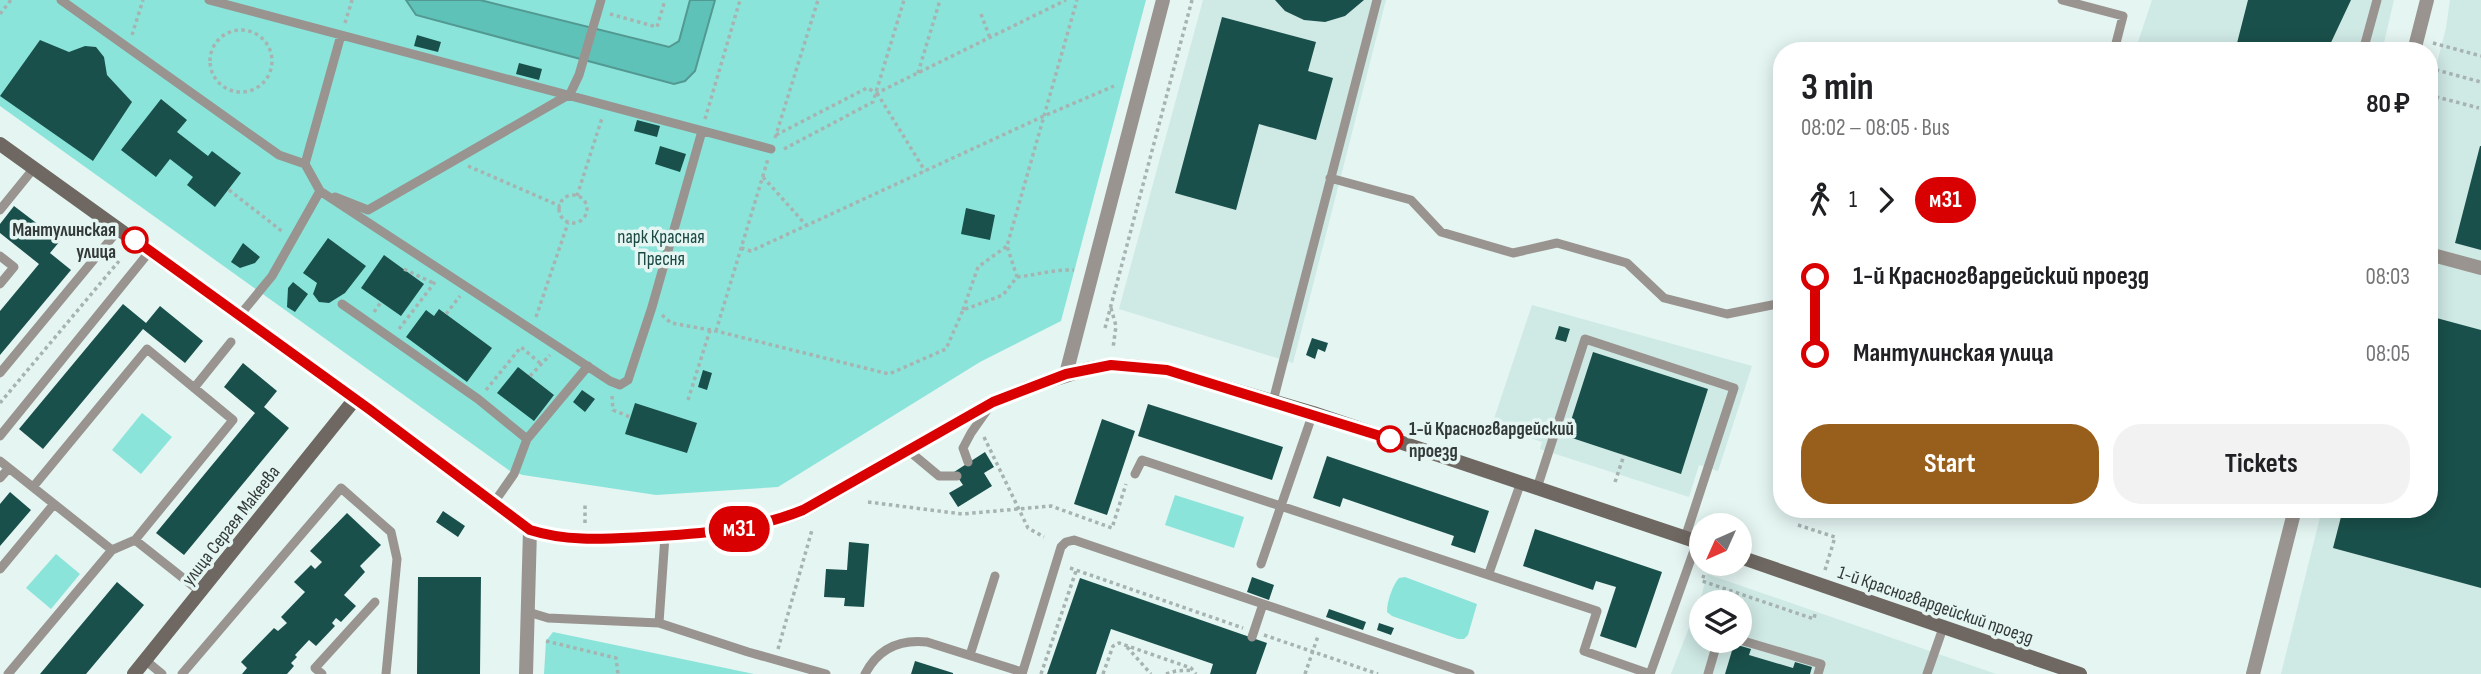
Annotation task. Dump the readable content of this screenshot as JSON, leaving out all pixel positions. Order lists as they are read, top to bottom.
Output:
{
  "streets": {
    "street": ["улица Сергея Макеева", "1-й Красногвардейский проезд"]
  },
  "parks": ["парк Красная Пресня"],
  "places": ["Мантулинская улица", "1-й Красногвардейский проезд"],
  "lines": ["bus line м31"],
  "north": "bottom left",
  "page": {
    "on_map": "м31",
    "heading": ["3 min", "08:02 – 08:05 · Bus", "80 ₽"],
    "legs": ["1", "м31"],
    "list": [
      {
        "name": "1-й Красногвардейский проезд",
        "value": "08:03"
      },
      {
        "name": "Мантулинская улица",
        "value": "08:05"
      }
    ],
    "buttons": ["Start", "Tickets"]
  }
}
